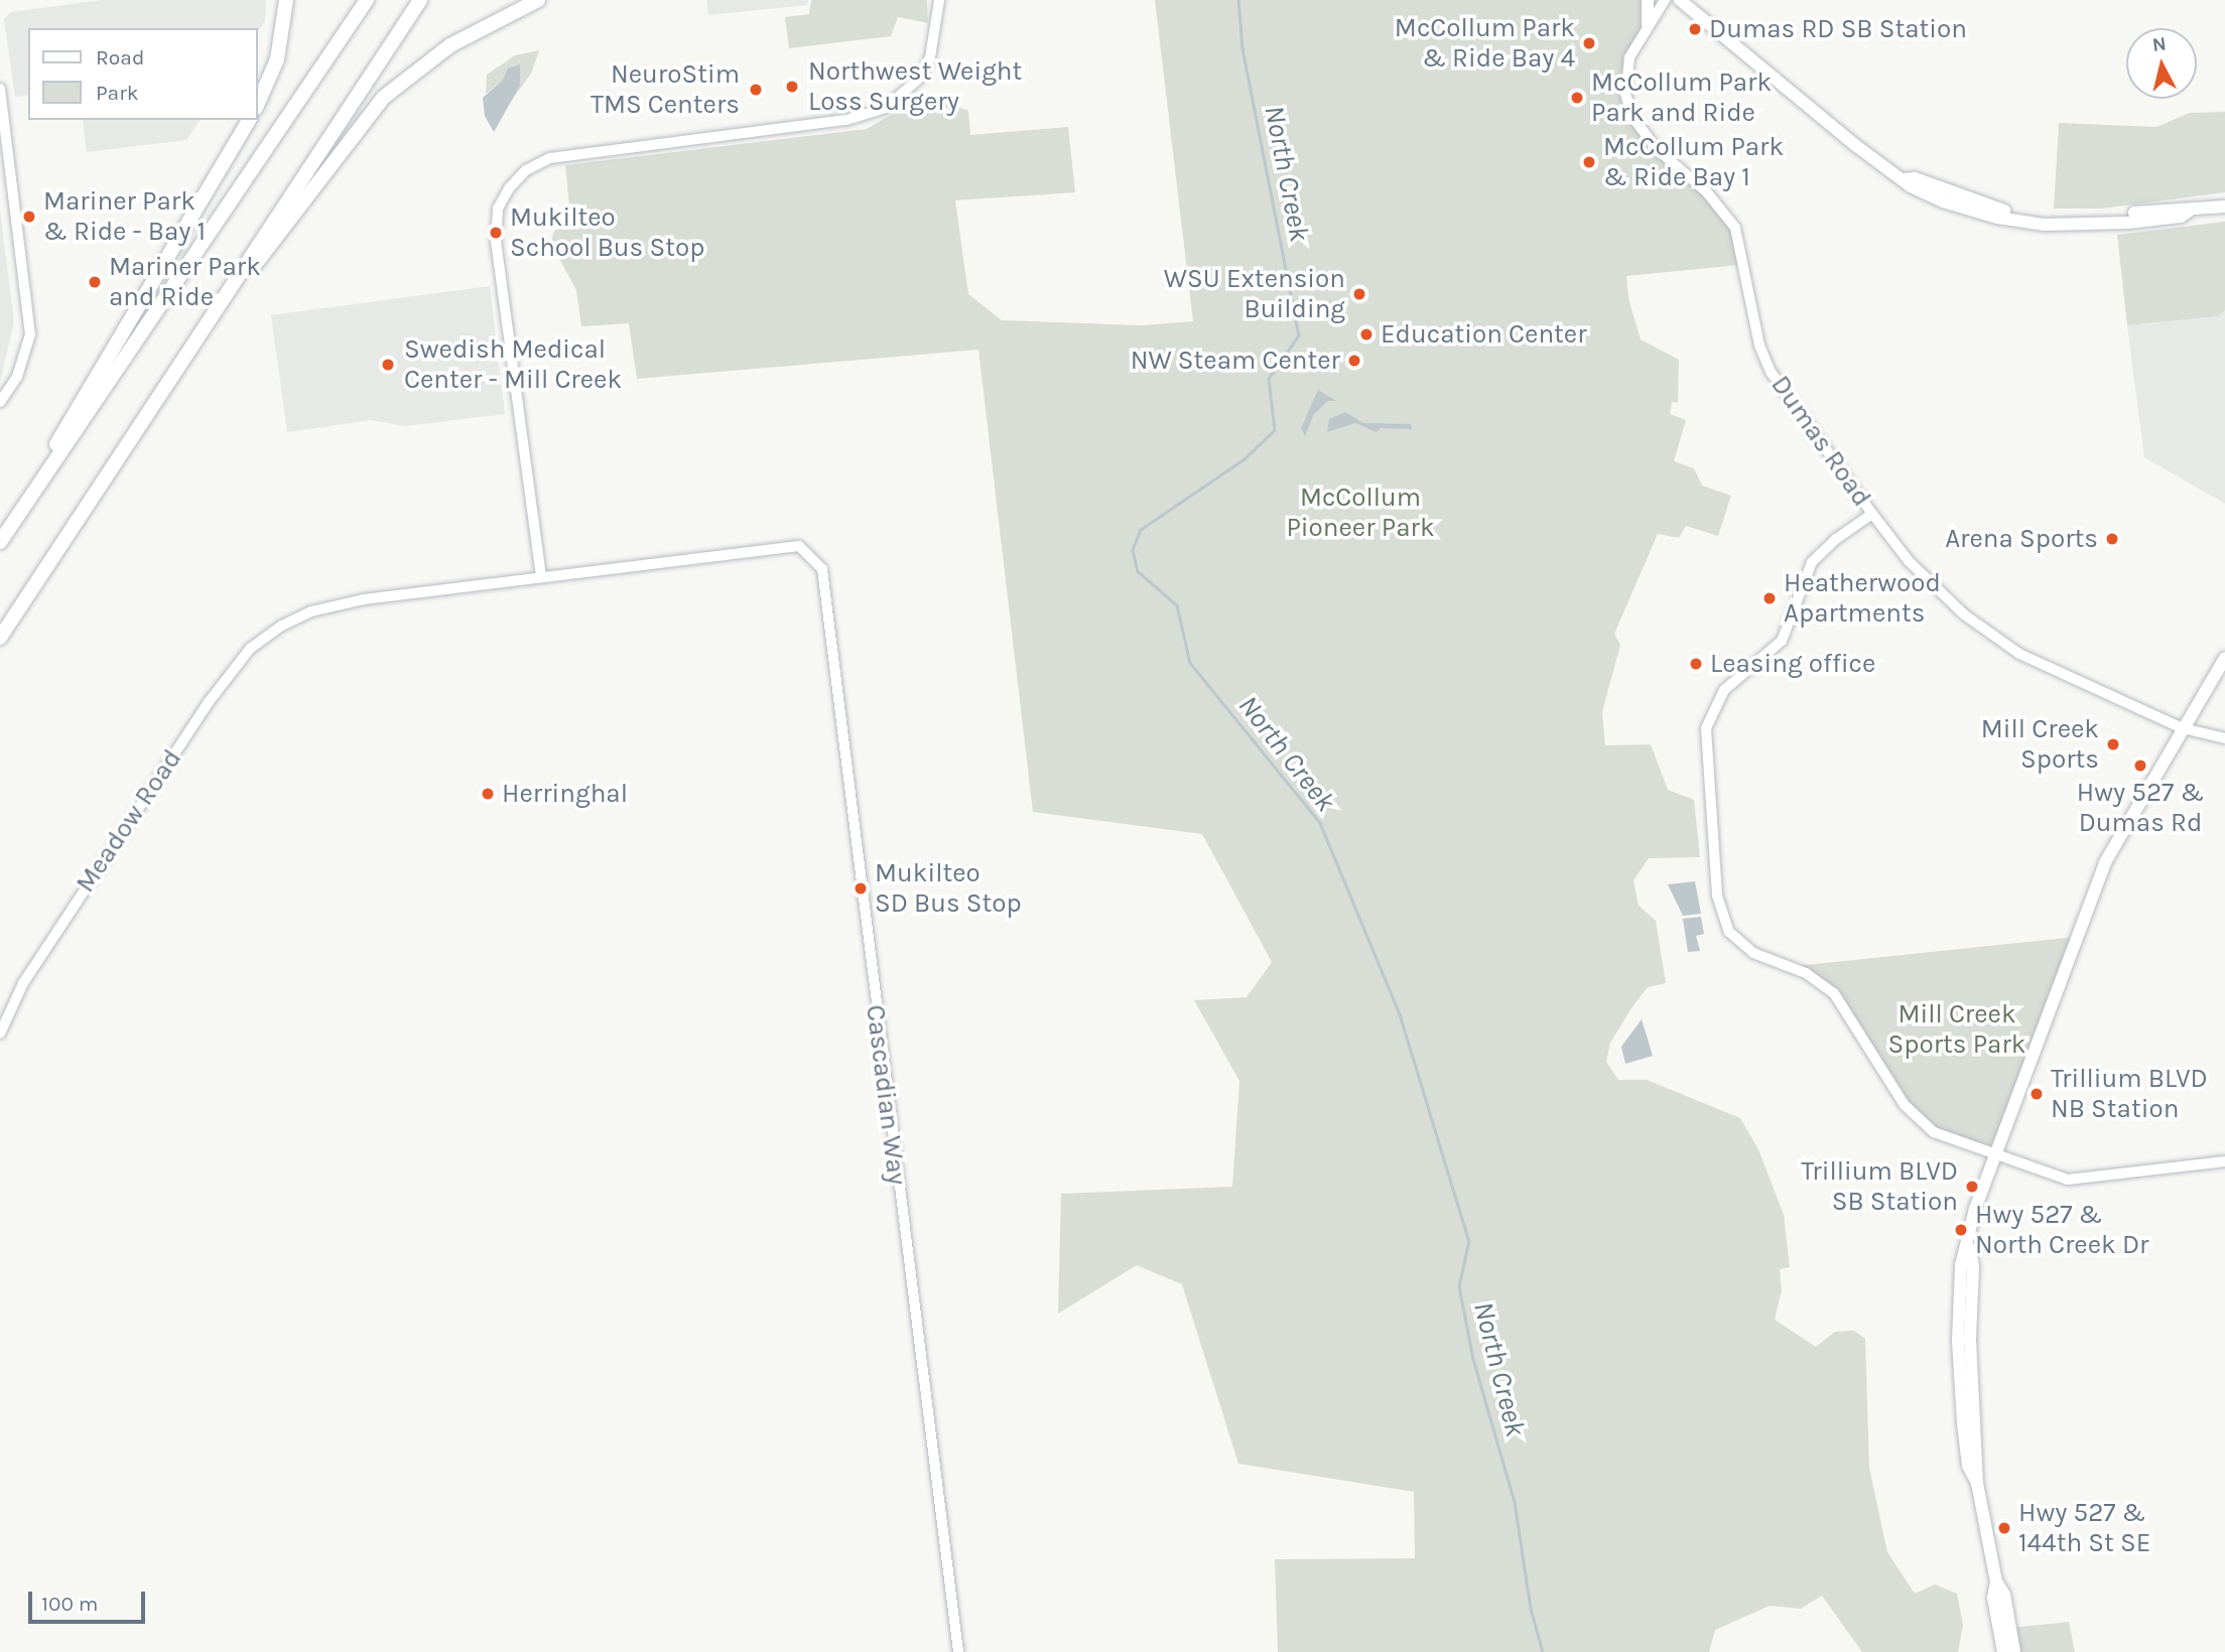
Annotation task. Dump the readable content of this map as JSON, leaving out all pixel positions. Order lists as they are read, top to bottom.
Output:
{
  "streets": {
    "street": ["Dumas Road", "Meadow Road", "Cascadian Way"]
  },
  "crossings": [
    ["Meadow Road", "Cascadian Way"]
  ],
  "water": ["North Creek"],
  "parks": ["McCollum Pioneer Park", "Mill Creek Sports Park"],
  "places": [
    "Dumas RD SB Station",
    "McCollum Park & Ride Bay 4",
    "Northwest Weight Loss Surgery",
    "NeuroStim TMS Centers",
    "McCollum Park Park and Ride",
    "McCollum Park & Ride Bay 1",
    "Mariner Park & Ride - Bay 1",
    "Mukilteo School Bus Stop",
    "Mariner Park and Ride",
    "WSU Extension Building",
    "Education Center",
    "NW Steam Center",
    "Swedish Medical Center - Mill Creek",
    "Arena Sports",
    "Heatherwood Apartments",
    "Leasing office",
    "Mill Creek Sports",
    "Hwy 527 & Dumas Rd",
    "Herringhal",
    "Mukilteo SD Bus Stop",
    "Trillium BLVD NB Station",
    "Trillium BLVD SB Station",
    "Hwy 527 & North Creek Dr",
    "Hwy 527 & 144th St SE"
  ],
  "legend": ["Road", "Park"],
  "scale_bar": "100 m",
  "north": "top"
}
